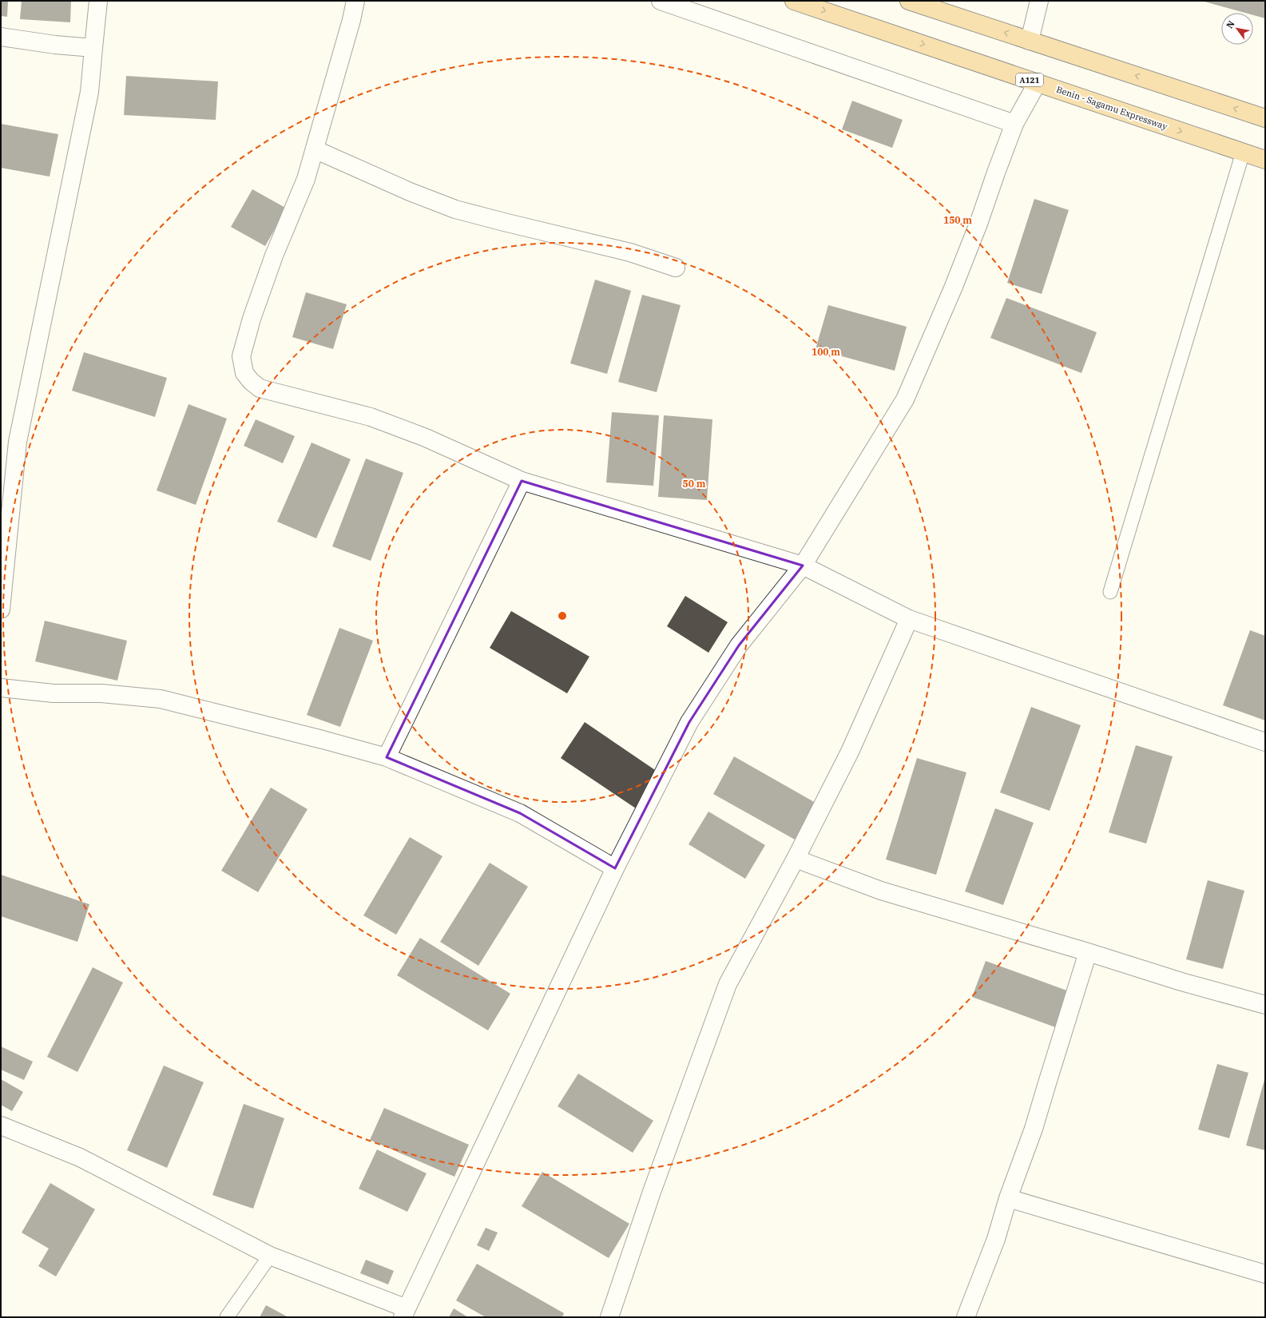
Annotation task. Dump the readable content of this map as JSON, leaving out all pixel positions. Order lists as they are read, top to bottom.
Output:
{
  "streets": {
    "highway": ["A121", "Benin - Sagamu Expressway"]
  },
  "north": "top left",
  "rings": ["150 m", "100 m", "50 m"]
}
